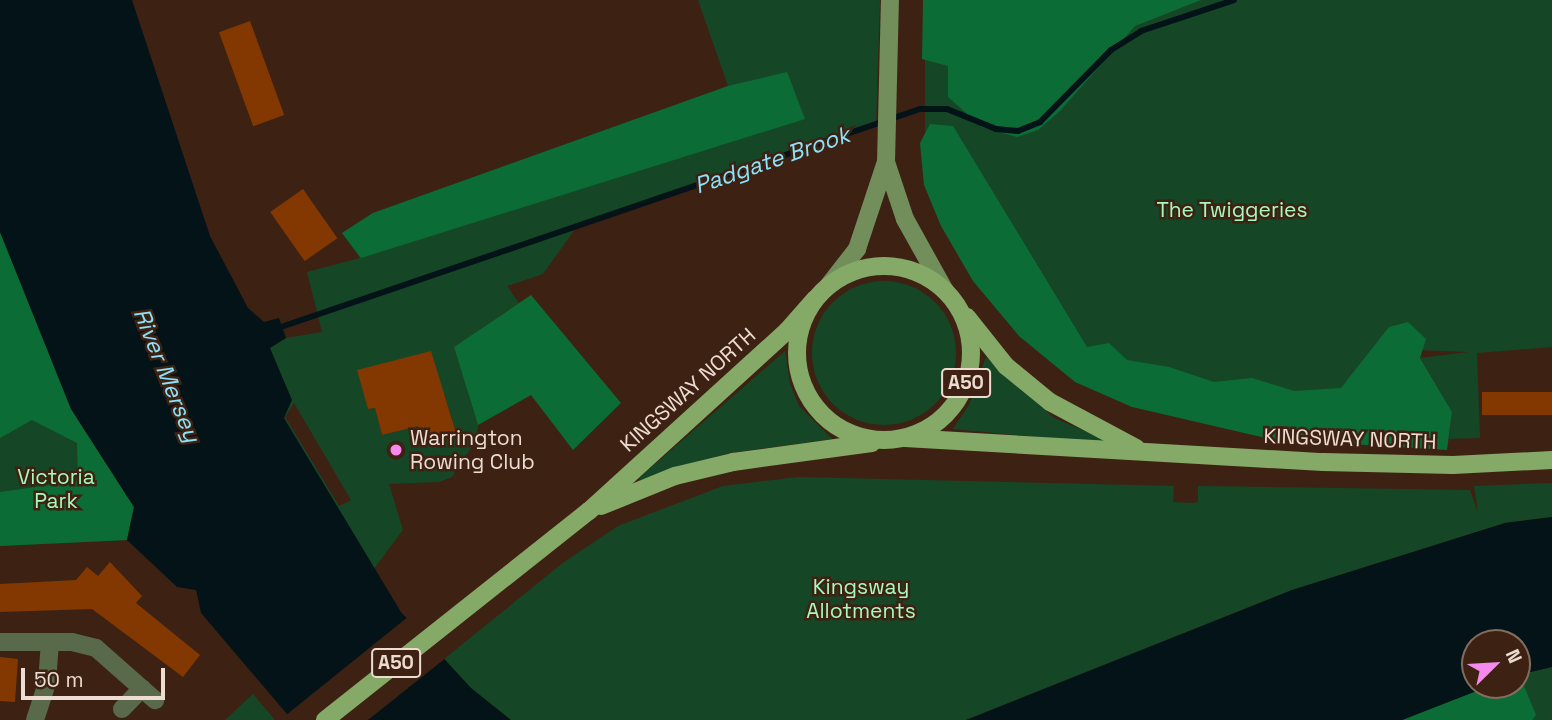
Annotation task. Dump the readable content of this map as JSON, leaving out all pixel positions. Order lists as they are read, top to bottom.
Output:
{
  "streets": {
    "main road": ["A50", "KINGSWAY NORTH"]
  },
  "crossings": [
    ["A50", "KINGSWAY NORTH"]
  ],
  "water": ["Padgate Brook", "River Mersey"],
  "parks": ["The Twiggeries", "Victoria Park", "Kingsway Allotments"],
  "places": ["Warrington Rowing Club"],
  "scale_bar": "50 m",
  "north": "top right"
}
